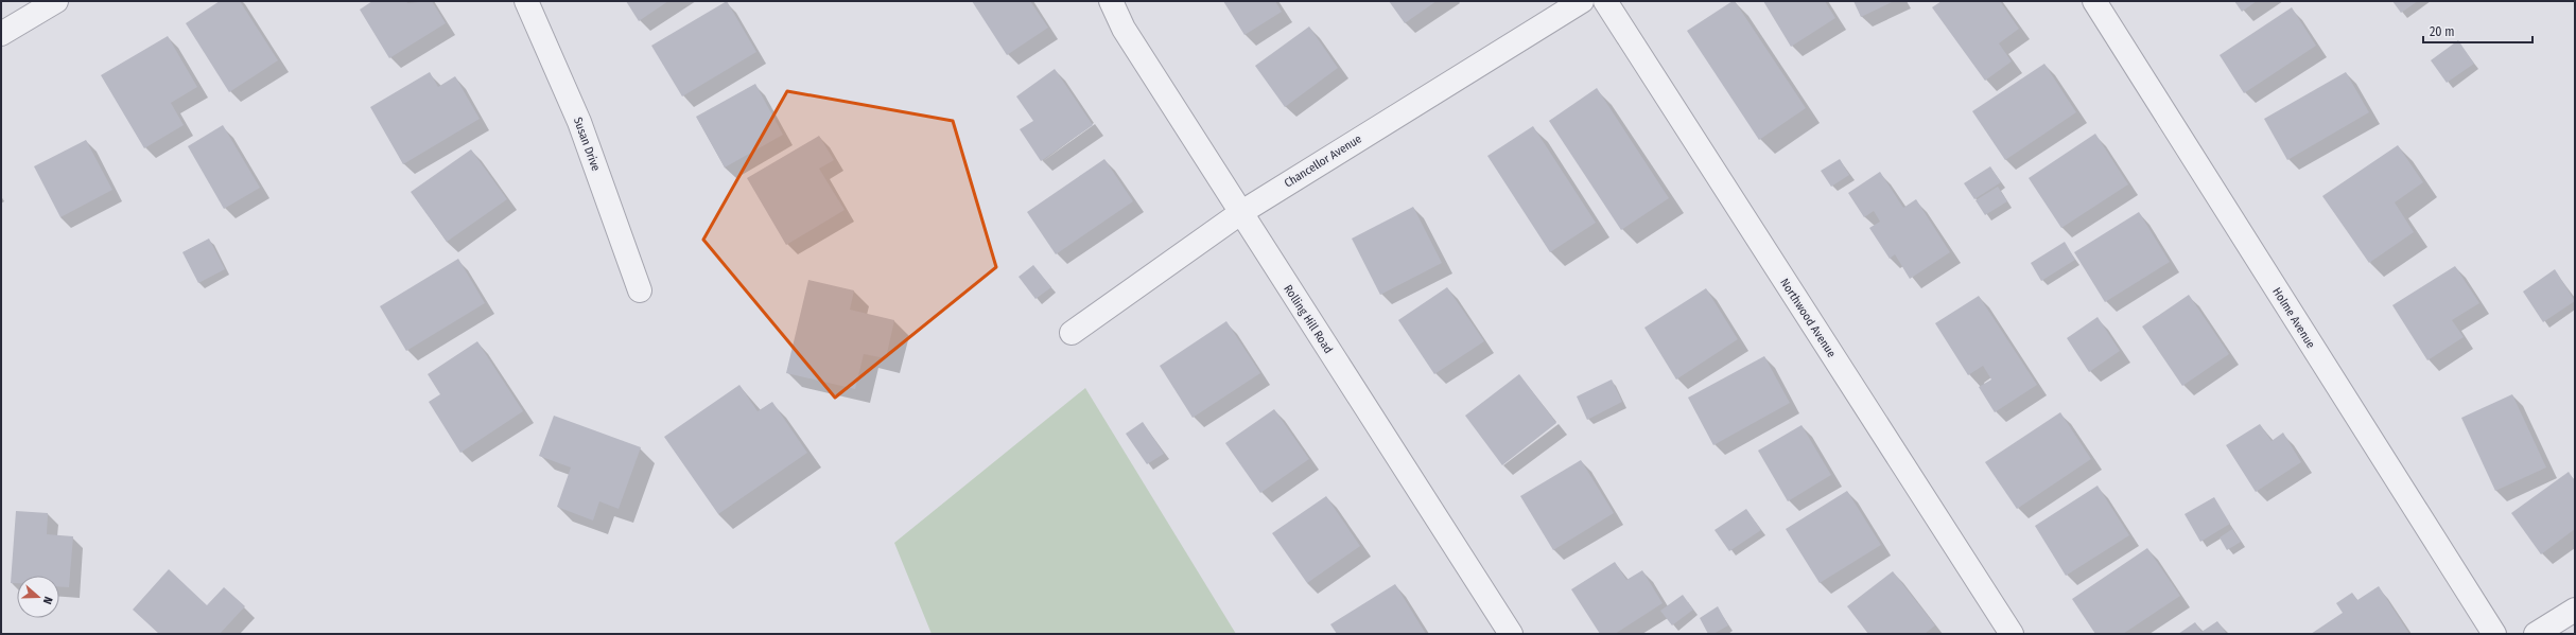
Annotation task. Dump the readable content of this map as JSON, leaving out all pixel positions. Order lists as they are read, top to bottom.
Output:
{
  "streets": {
    "street": [
      "Susan Drive",
      "Chancellor Avenue",
      "Northwood Avenue",
      "Holme Avenue",
      "Rolling Hill Road"
    ]
  },
  "crossings": [
    ["Chancellor Avenue", "Rolling Hill Road"]
  ],
  "scale_bar": "20 m",
  "north": "right"
}
